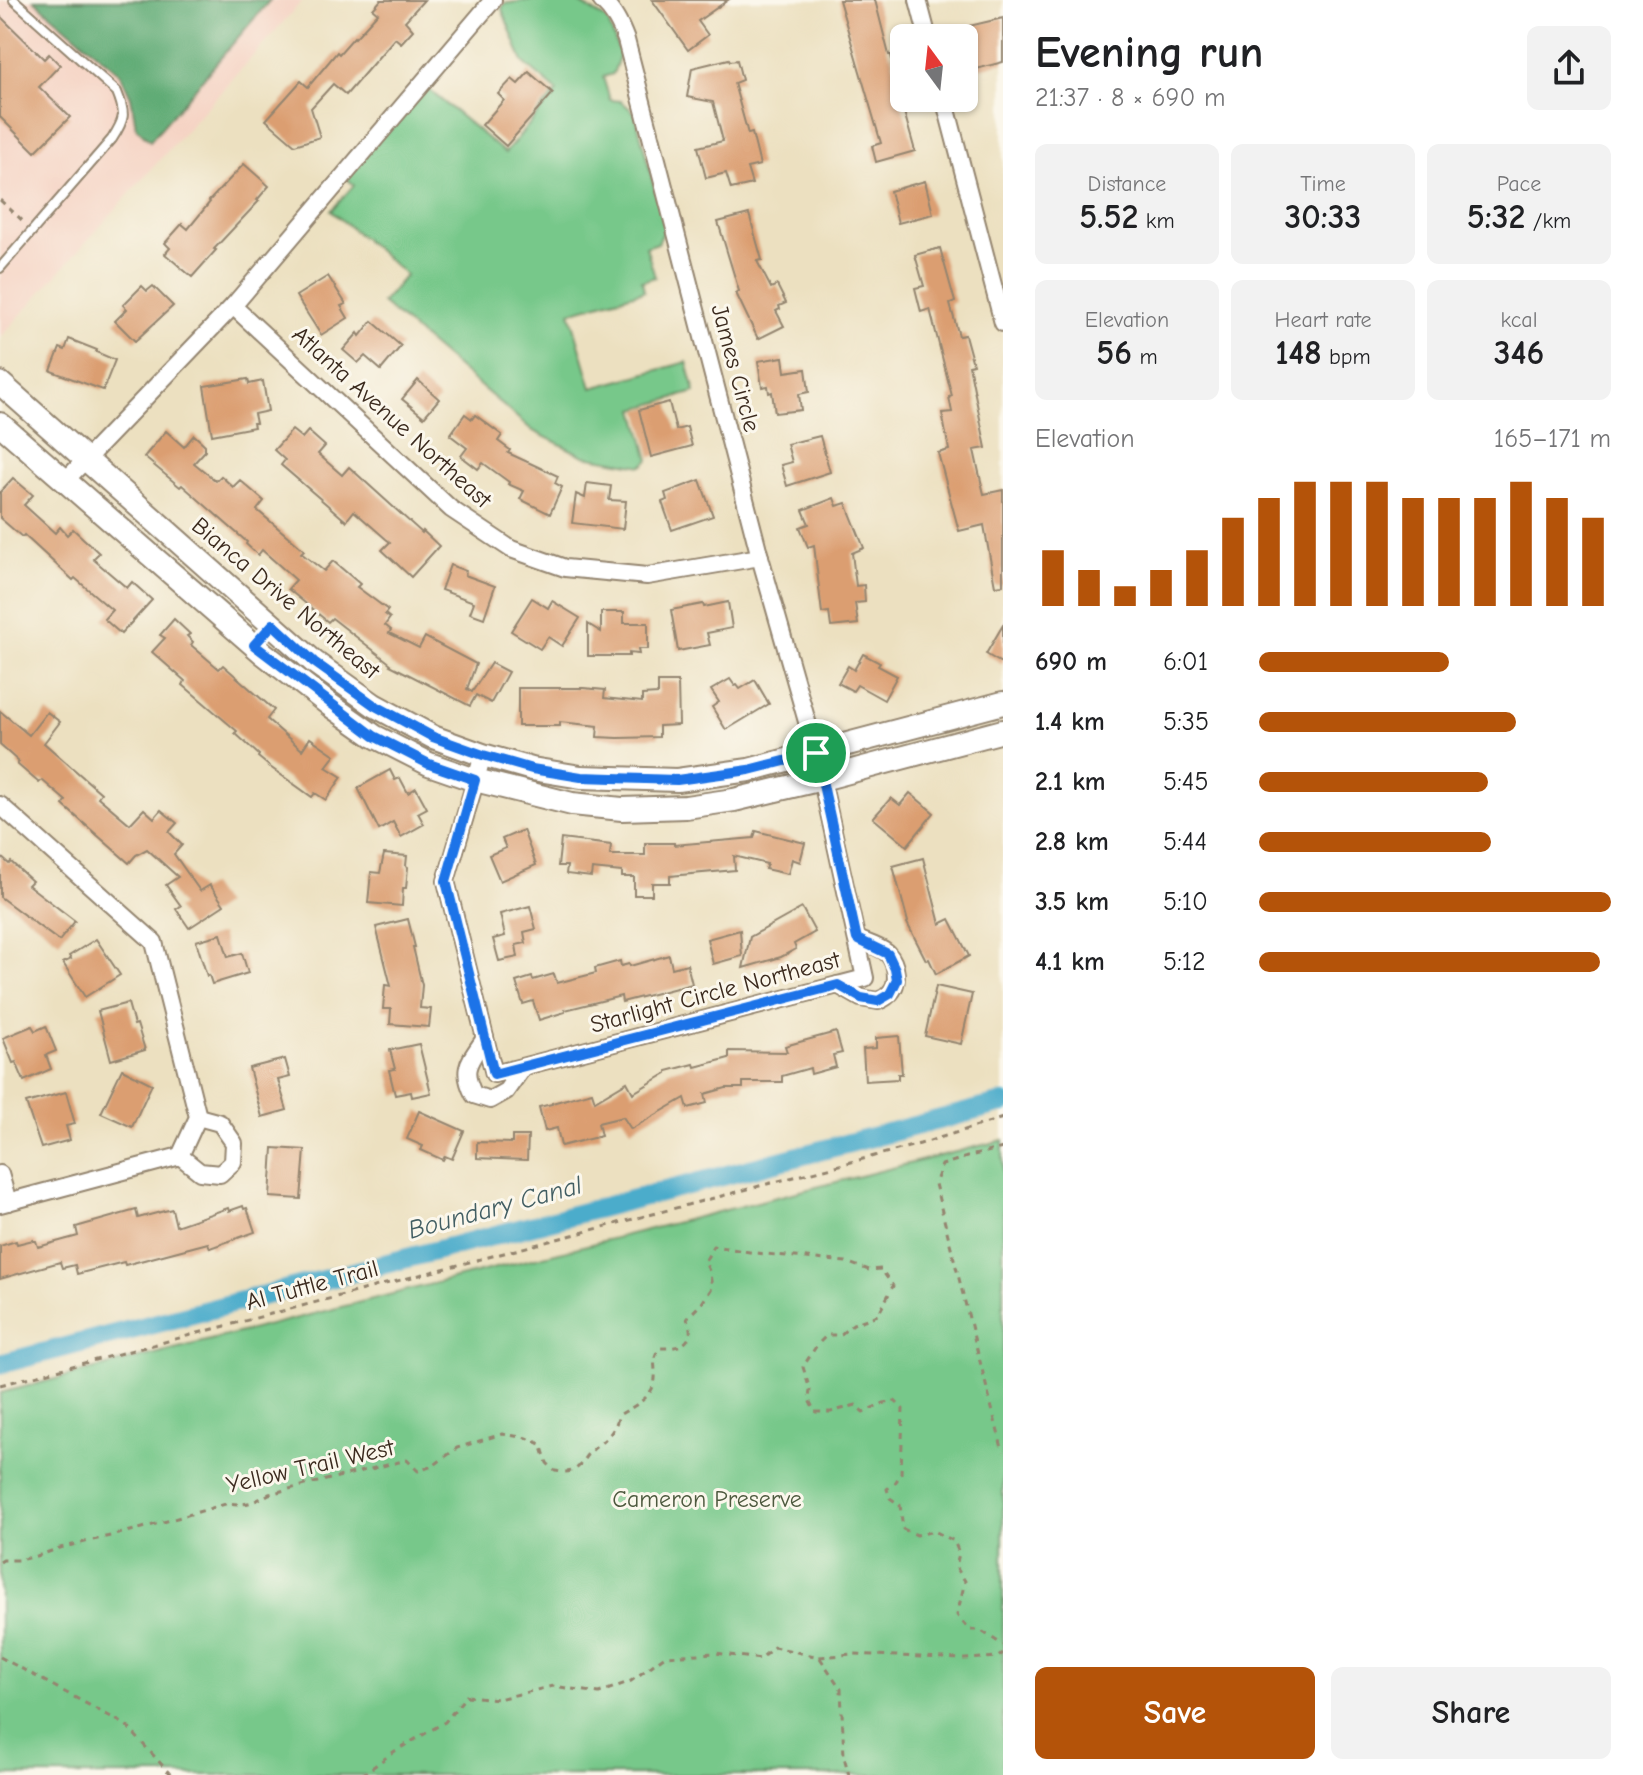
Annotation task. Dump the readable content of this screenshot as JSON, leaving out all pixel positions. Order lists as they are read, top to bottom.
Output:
{
  "streets": {
    "street": [
      "James Circle",
      "Atlanta Avenue Northeast",
      "Bianca Drive Northeast",
      "Starlight Circle Northeast"
    ],
    "path": ["Al Tuttle Trail", "Yellow Trail West"]
  },
  "crossings": [
    ["James Circle", "Atlanta Avenue Northeast"],
    ["James Circle", "Bianca Drive Northeast"],
    ["James Circle", "Starlight Circle Northeast"],
    ["Bianca Drive Northeast", "Starlight Circle Northeast"]
  ],
  "water": ["Boundary Canal"],
  "parks": ["Cameron Preserve"],
  "north": "top",
  "page": {
    "heading": ["Evening run", "21:37 · 8 × 690 m"],
    "stats": [
      ["Distance", "5.52 km"],
      ["Time", "30:33"],
      ["Pace", "5:32 /km"],
      ["Elevation", "56 m"],
      ["Heart rate", "148 bpm"],
      ["kcal", "346"]
    ],
    "chart": ["Elevation", "165–171 m"],
    "list": [
      {
        "name": "690 m",
        "note": "6:01"
      },
      {
        "name": "1.4 km",
        "note": "5:35"
      },
      {
        "name": "2.1 km",
        "note": "5:45"
      },
      {
        "name": "2.8 km",
        "note": "5:44"
      },
      {
        "name": "3.5 km",
        "note": "5:10"
      },
      {
        "name": "4.1 km",
        "note": "5:12"
      }
    ],
    "buttons": ["Save", "Share"]
  }
}
